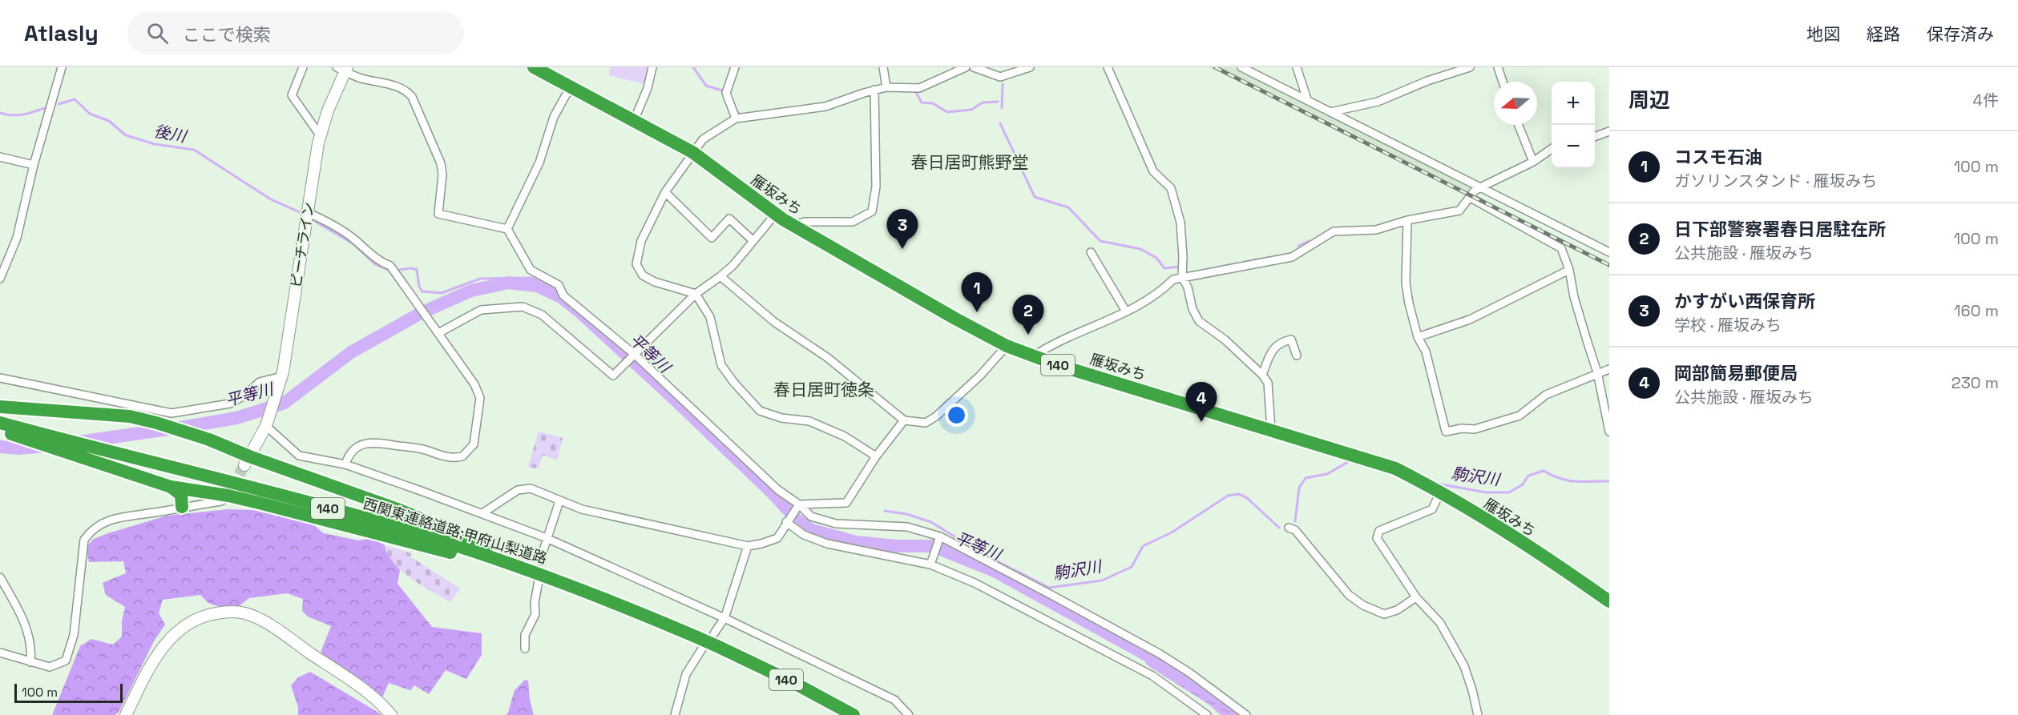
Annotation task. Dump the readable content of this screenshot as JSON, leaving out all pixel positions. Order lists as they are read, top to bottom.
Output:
{
  "streets": {
    "highway": ["雁坂みち", "140", "西関東連絡道路;甲府山梨道路"],
    "street": ["ピーチライン"]
  },
  "districts": ["春日居町熊野堂", "春日居町徳条"],
  "water": ["後川", "平等川", "駒沢川"],
  "scale_bar": "100 m",
  "north": "left",
  "page": {
    "header": "Atlasly",
    "search": "ここで検索",
    "nav": ["地図", "経路", "保存済み"],
    "heading": ["周辺", "4件"],
    "map_buttons": ["+", "−"],
    "list": [
      {
        "mark": "1",
        "name": "コスモ石油",
        "note": "ガソリンスタンド · 雁坂みち",
        "value": "100 m"
      },
      {
        "mark": "2",
        "name": "日下部警察署春日居駐在所",
        "note": "公共施設 · 雁坂みち",
        "value": "100 m"
      },
      {
        "mark": "3",
        "name": "かすがい西保育所",
        "note": "学校 · 雁坂みち",
        "value": "160 m"
      },
      {
        "mark": "4",
        "name": "岡部簡易郵便局",
        "note": "公共施設 · 雁坂みち",
        "value": "230 m"
      }
    ],
    "pins": [
      "3",
      "1",
      "2",
      "4"
    ],
    "scale": "100 m"
  }
}
